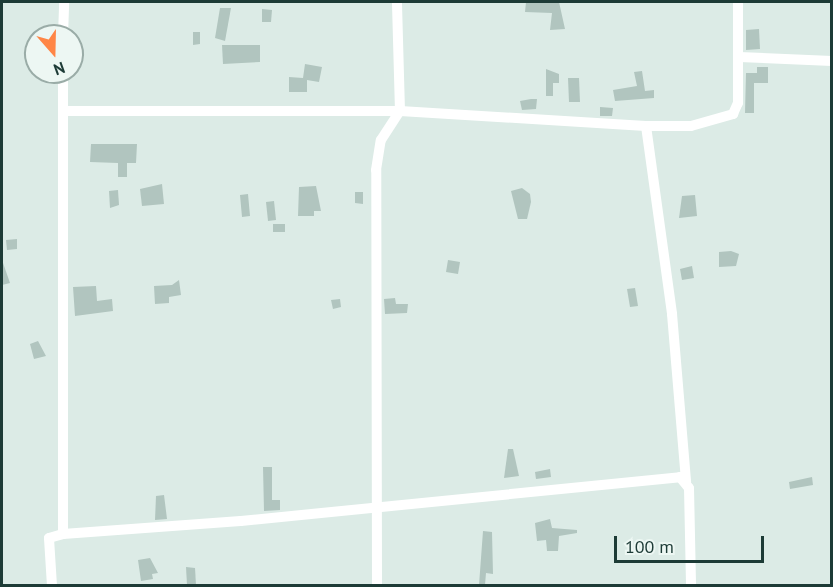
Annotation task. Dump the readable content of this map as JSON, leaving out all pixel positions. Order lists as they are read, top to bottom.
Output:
{
  "scale_bar": "100 m",
  "north": "bottom"
}
